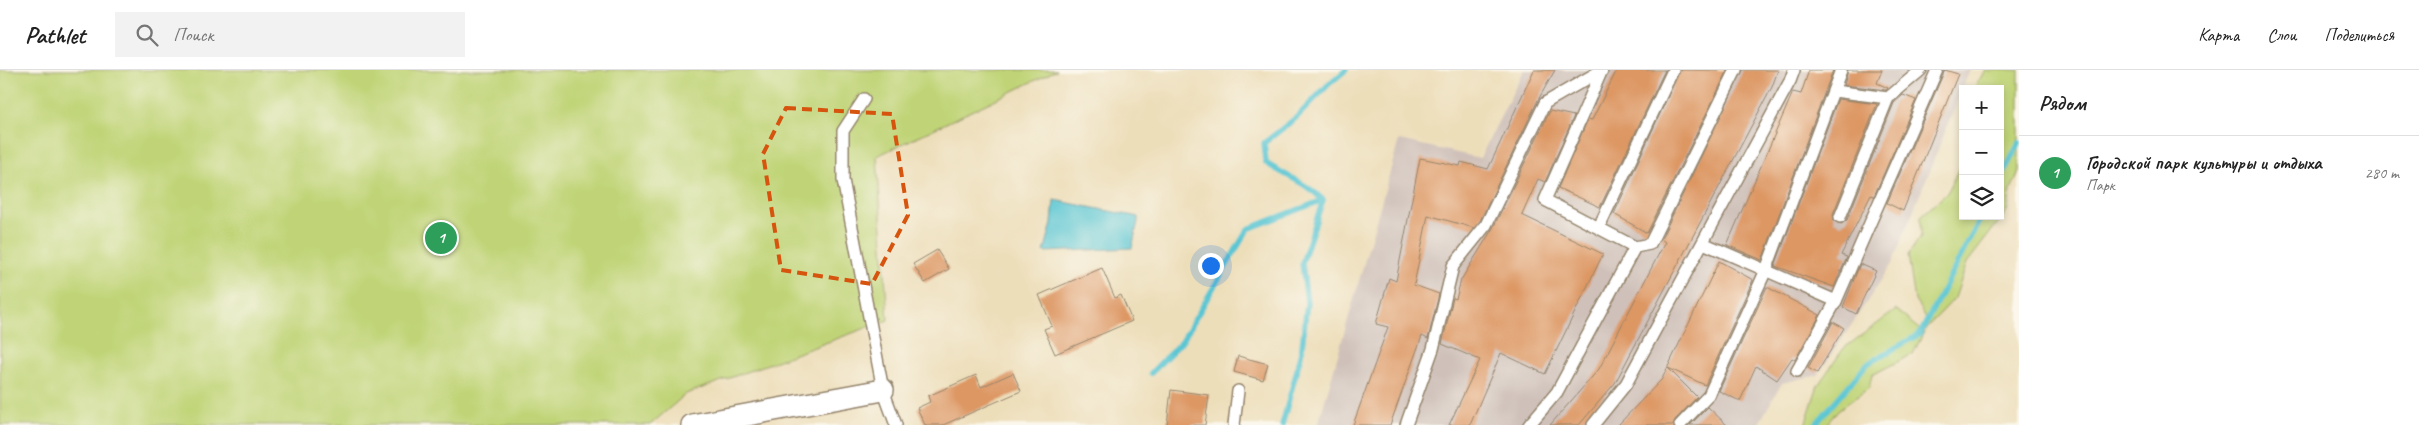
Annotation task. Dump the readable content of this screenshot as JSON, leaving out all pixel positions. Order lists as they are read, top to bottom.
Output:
{
  "page": {
    "header": "Pathlet",
    "search": "Поиск",
    "nav": ["Карта", "Слои", "Поделиться"],
    "heading": "Рядом",
    "map_buttons": ["+", "−"],
    "list": [
      {
        "mark": "1",
        "name": "Городской парк культуры и отдыха",
        "note": "Парк",
        "value": "280 m"
      }
    ],
    "pins": "1"
  }
}
